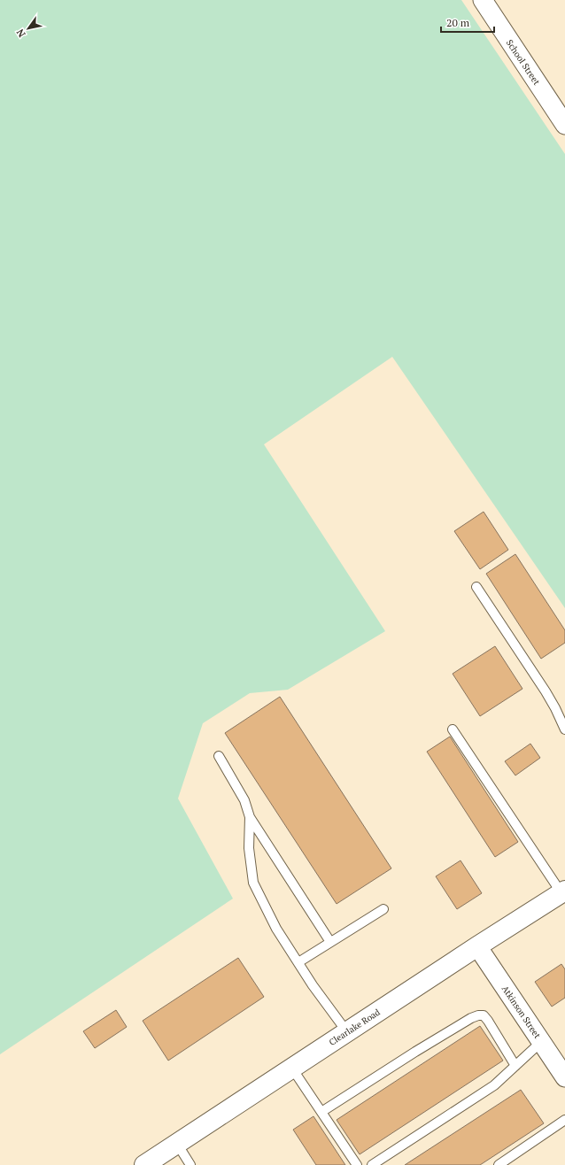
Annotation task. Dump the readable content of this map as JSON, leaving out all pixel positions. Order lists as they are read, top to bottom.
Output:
{
  "streets": {
    "main road": ["Clearlake Road"],
    "street": ["School Street", "Atkinson Street"]
  },
  "crossings": [
    ["Atkinson Street", "Clearlake Road"]
  ],
  "scale_bar": "20 m",
  "north": "bottom left"
}
